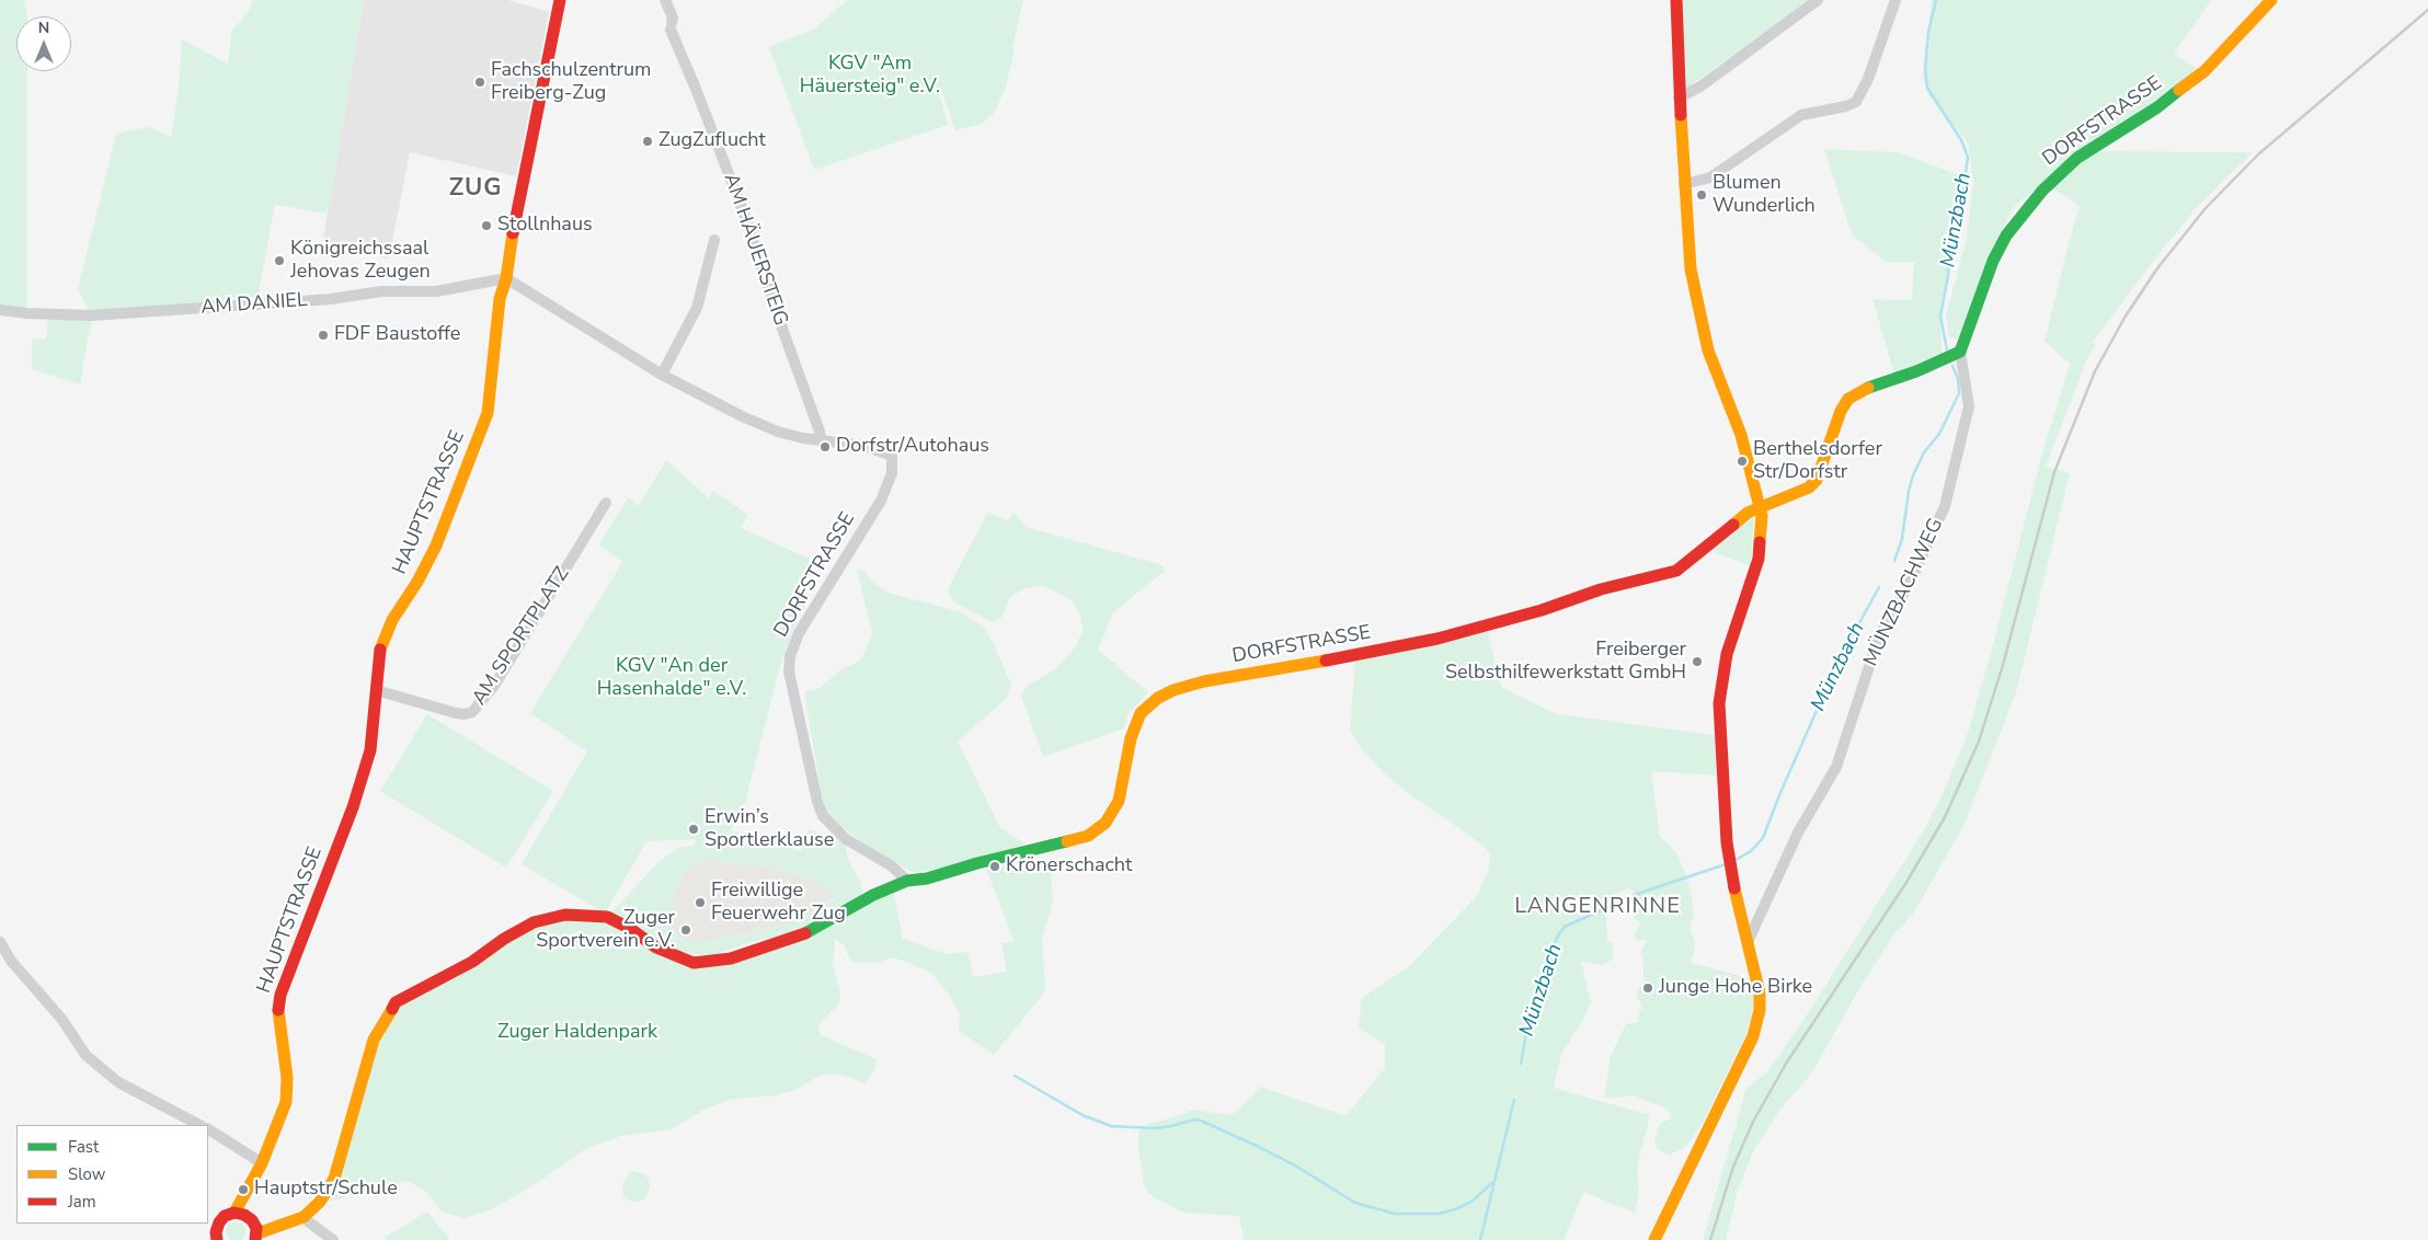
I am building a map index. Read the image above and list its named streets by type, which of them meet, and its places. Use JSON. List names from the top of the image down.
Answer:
{
  "streets": {
    "street": [
      "DORFSTRASSE",
      "AM HÄUERSTEIG",
      "AM DANIEL",
      "HAUPTSTRASSE",
      "MÜNZBACHWEG",
      "AM SPORTPLATZ"
    ]
  },
  "crossings": [
    ["DORFSTRASSE", "AM HÄUERSTEIG"],
    ["DORFSTRASSE", "AM DANIEL"],
    ["DORFSTRASSE", "HAUPTSTRASSE"],
    ["DORFSTRASSE", "MÜNZBACHWEG"],
    ["AM DANIEL", "HAUPTSTRASSE"],
    ["HAUPTSTRASSE", "AM SPORTPLATZ"]
  ],
  "districts": ["ZUG", "LANGENRINNE"],
  "water": ["Münzbach"],
  "parks": ["KGV \"Am Häuersteig\" e.V.", "KGV \"An der Hasenhalde\" e.V.", "Zuger Haldenpark"],
  "places": [
    "Fachschulzentrum Freiberg-Zug",
    "ZugZuflucht",
    "Blumen Wunderlich",
    "Stollnhaus",
    "Königreichssaal Jehovas Zeugen",
    "FDF Baustoffe",
    "Dorfstr/Autohaus",
    "Berthelsdorfer Str/Dorfstr",
    "Freiberger Selbsthilfewerkstatt GmbH",
    "Erwin’s Sportlerklause",
    "Krönerschacht",
    "Freiwillige Feuerwehr Zug",
    "Zuger Sportverein e.V.",
    "Junge Hohe Birke",
    "Hauptstr/Schule"
  ],
  "legend": ["Fast", "Slow", "Jam"],
  "north": "top"
}
